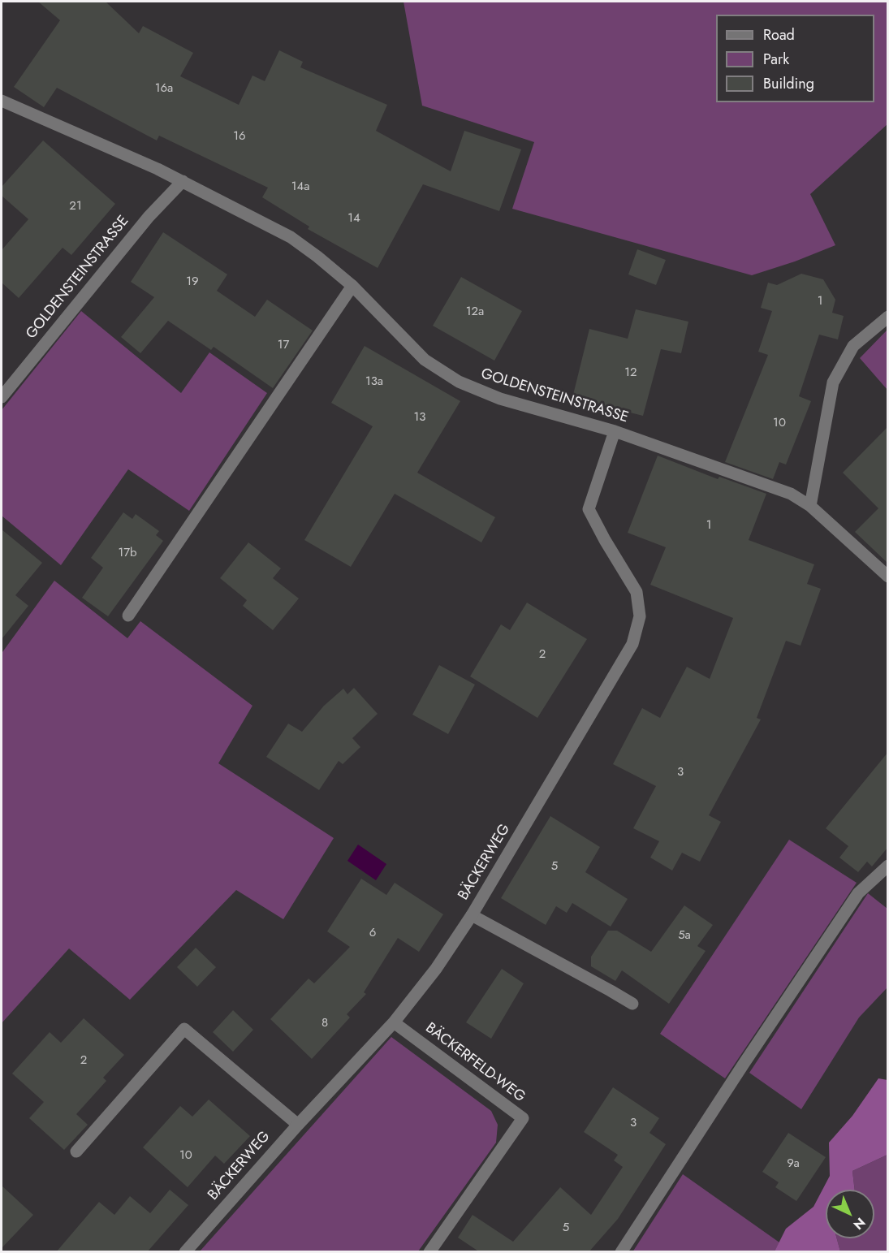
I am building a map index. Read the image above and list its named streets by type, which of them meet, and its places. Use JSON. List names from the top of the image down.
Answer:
{
  "streets": {
    "street": ["GOLDENSTEINSTRASSE", "BÄCKERWEG", "BÄCKERFELD-WEG"]
  },
  "crossings": [
    ["GOLDENSTEINSTRASSE", "BÄCKERWEG"],
    ["BÄCKERWEG", "BÄCKERFELD-WEG"]
  ],
  "house_numbers": [
    "16a",
    "16",
    "14a",
    "21",
    "14",
    "19",
    "1",
    "12a",
    "17",
    "12",
    "13a",
    "13",
    "10",
    "1",
    "17b",
    "2",
    "3",
    "5",
    "6",
    "5a",
    "8",
    "2",
    "3",
    "10",
    "9a",
    "5"
  ],
  "legend": ["Road", "Park", "Building"],
  "north": "bottom right"
}
